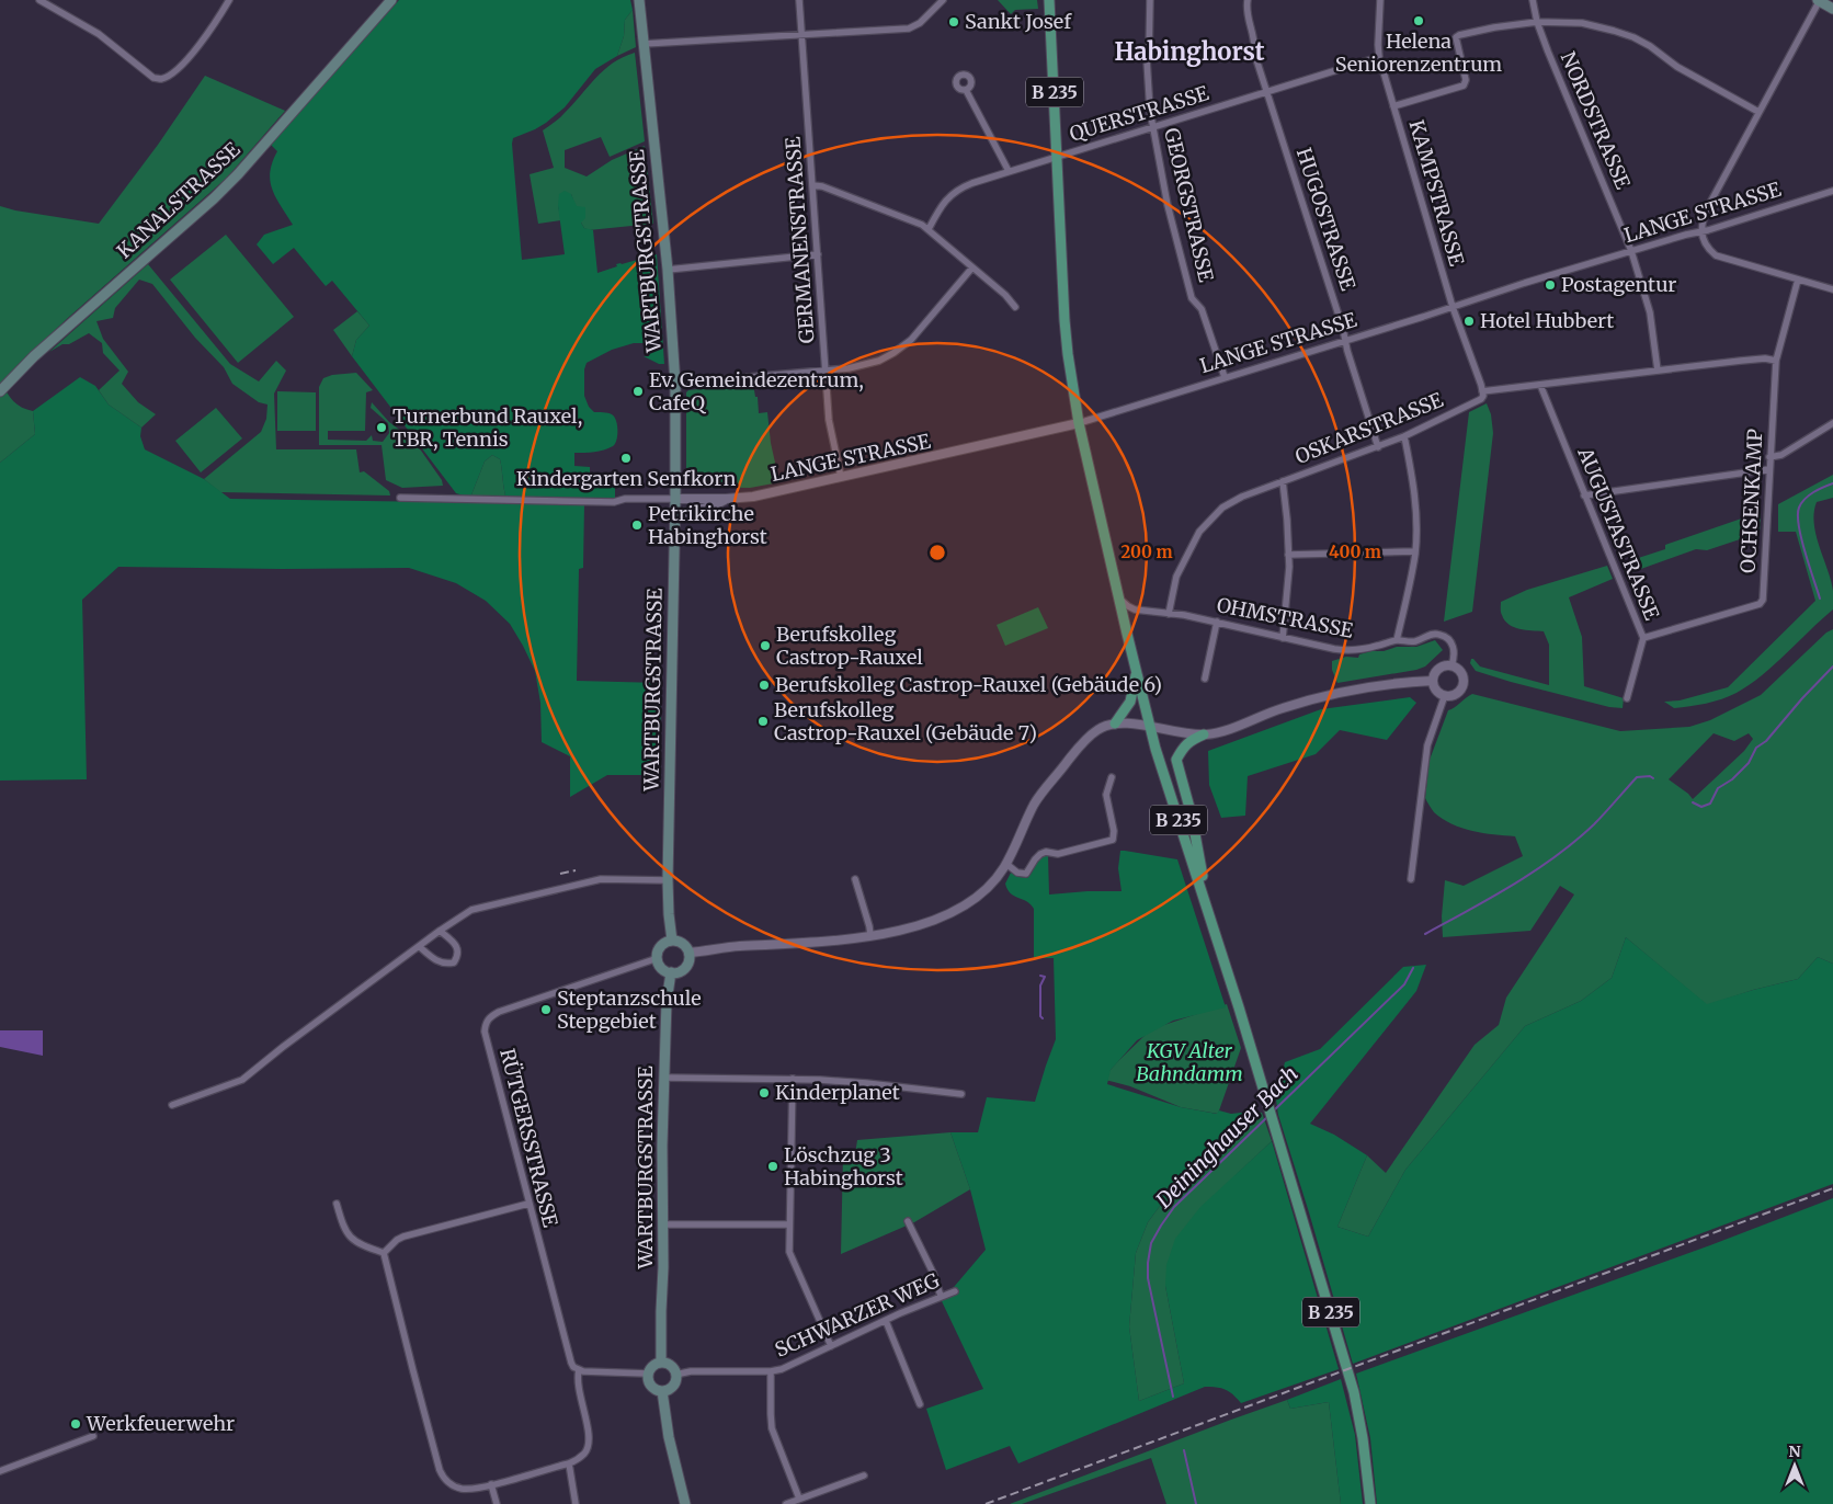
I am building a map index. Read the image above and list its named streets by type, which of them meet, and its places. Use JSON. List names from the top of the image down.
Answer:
{
  "streets": {
    "main road": ["B 235", "KANALSTRASSE", "WARTBURGSTRASSE"],
    "street": [
      "QUERSTRASSE",
      "NORDSTRASSE",
      "KAMPSTRASSE",
      "GEORGSTRASSE",
      "LANGE STRASSE",
      "HUGOSTRASSE",
      "GERMANENSTRASSE",
      "OSKARSTRASSE",
      "OCHSENKAMP",
      "AUGUSTASTRASSE",
      "OHMSTRASSE",
      "RÜTGERSSTRASSE",
      "SCHWARZER WEG"
    ]
  },
  "crossings": [
    ["B 235", "QUERSTRASSE"],
    ["B 235", "LANGE STRASSE"],
    ["B 235", "OHMSTRASSE"],
    ["QUERSTRASSE", "KAMPSTRASSE"],
    ["QUERSTRASSE", "GEORGSTRASSE"],
    ["QUERSTRASSE", "HUGOSTRASSE"],
    ["NORDSTRASSE", "LANGE STRASSE"],
    ["KAMPSTRASSE", "LANGE STRASSE"],
    ["KAMPSTRASSE", "OSKARSTRASSE"],
    ["GEORGSTRASSE", "LANGE STRASSE"],
    ["LANGE STRASSE", "HUGOSTRASSE"],
    ["LANGE STRASSE", "GERMANENSTRASSE"],
    ["LANGE STRASSE", "WARTBURGSTRASSE"],
    ["HUGOSTRASSE", "OSKARSTRASSE"],
    ["WARTBURGSTRASSE", "RÜTGERSSTRASSE"],
    ["WARTBURGSTRASSE", "SCHWARZER WEG"],
    ["OSKARSTRASSE", "OHMSTRASSE"],
    ["OCHSENKAMP", "AUGUSTASTRASSE"]
  ],
  "districts": ["Habinghorst"],
  "water": ["Deininghauser Bach"],
  "parks": ["KGV Alter Bahndamm"],
  "places": [
    "Helena Seniorenzentrum",
    "Sankt Josef",
    "Postagentur",
    "Hotel Hubbert",
    "Ev. Gemeindezentrum, CafeQ",
    "Turnerbund Rauxel, TBR, Tennis",
    "Kindergarten Senfkorn",
    "Petrikirche Habinghorst",
    "Berufskolleg Castrop-Rauxel",
    "Berufskolleg Castrop-Rauxel (Gebäude 6)",
    "Berufskolleg Castrop-Rauxel (Gebäude 7)",
    "Steptanzschule Stepgebiet",
    "Kinderplanet",
    "Löschzug 3 Habinghorst",
    "Werkfeuerwehr"
  ],
  "north": "top",
  "rings": ["200 m", "400 m"]
}
